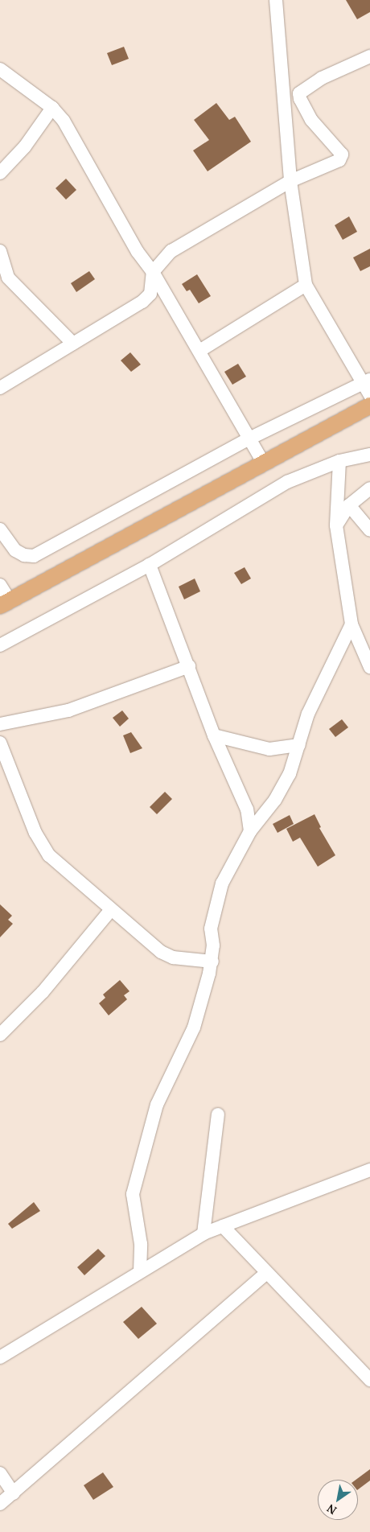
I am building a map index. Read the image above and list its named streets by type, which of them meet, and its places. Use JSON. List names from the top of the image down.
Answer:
{
  "north": "bottom left"
}
